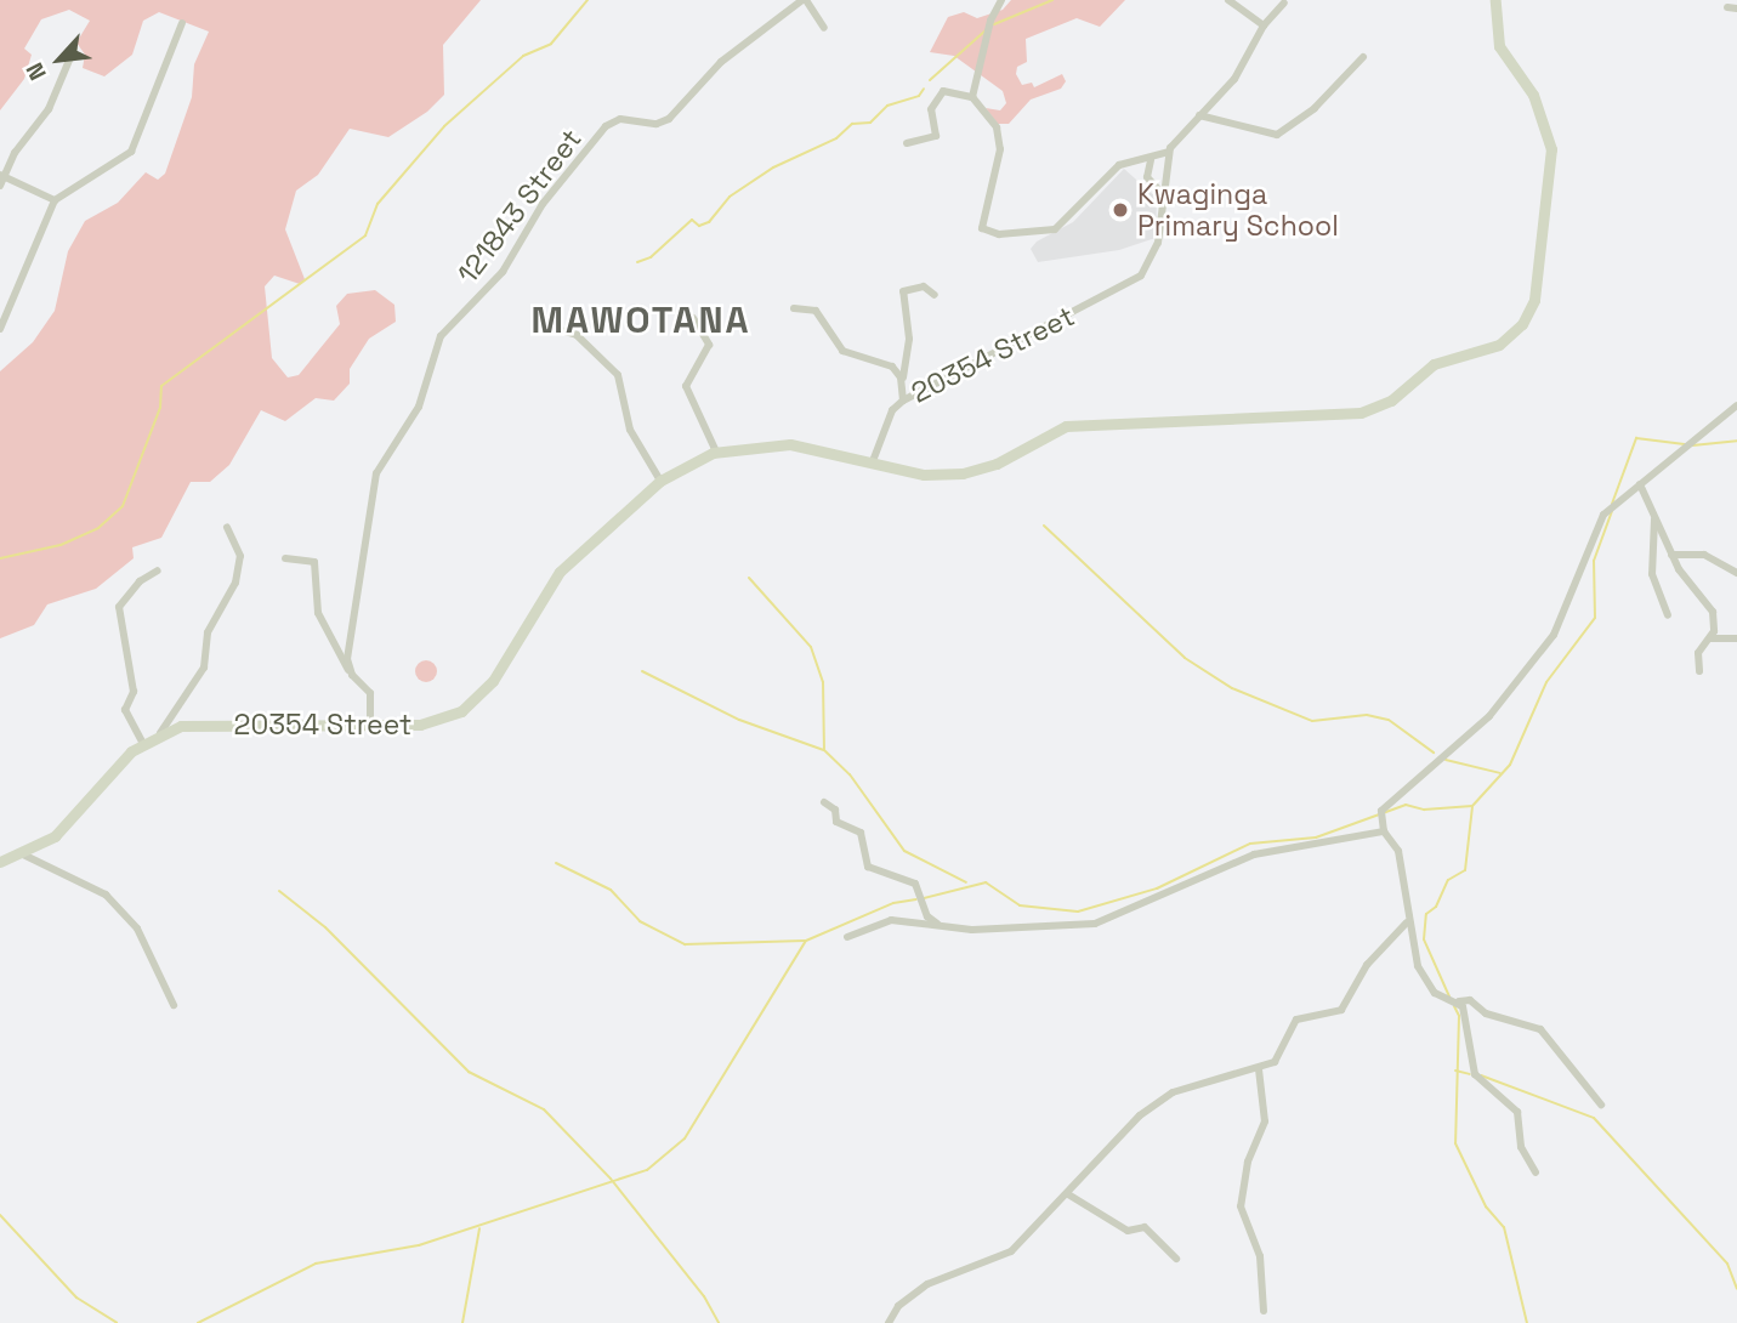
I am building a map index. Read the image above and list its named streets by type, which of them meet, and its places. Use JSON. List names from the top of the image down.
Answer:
{
  "streets": {
    "street": ["121843 Street", "20354 Street"]
  },
  "districts": ["MAWOTANA"],
  "places": ["Kwaginga Primary School"],
  "north": "bottom left"
}
